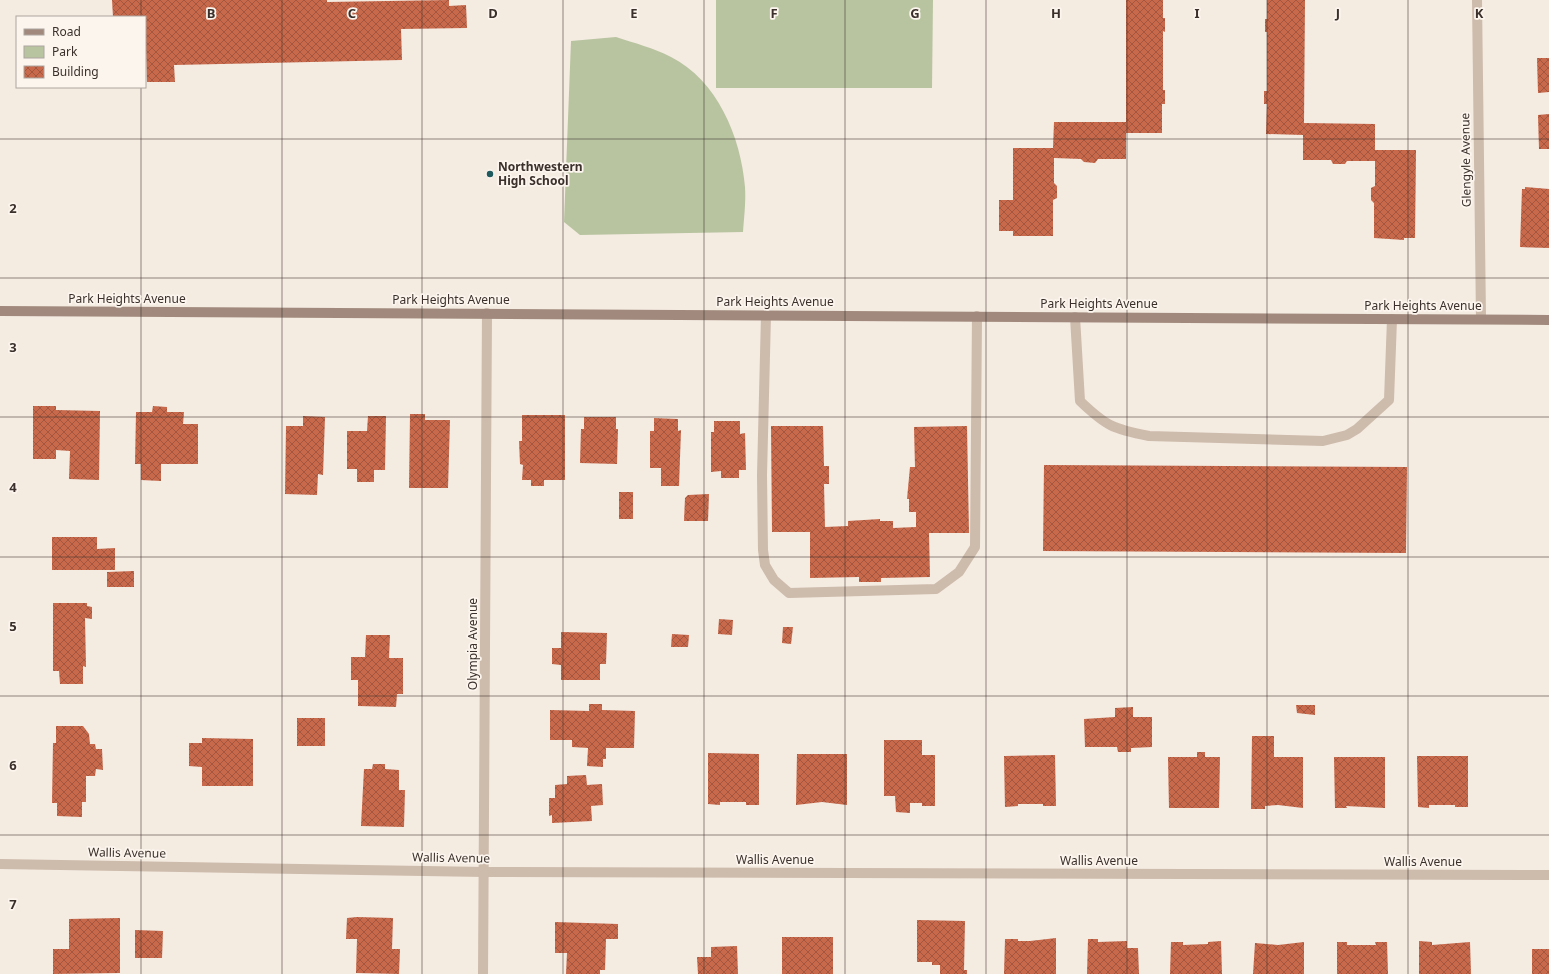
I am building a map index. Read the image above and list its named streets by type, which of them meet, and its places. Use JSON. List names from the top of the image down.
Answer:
{
  "streets": {
    "main road": ["Park Heights Avenue"],
    "street": ["Glengyle Avenue", "Olympia Avenue", "Wallis Avenue"]
  },
  "crossings": [
    ["Glengyle Avenue", "Park Heights Avenue"],
    ["Park Heights Avenue", "Olympia Avenue"],
    ["Olympia Avenue", "Wallis Avenue"]
  ],
  "places": ["Northwestern High School"],
  "legend": ["Road", "Park", "Building"],
  "grid": {
    "columns": [
      "B",
      "C",
      "D",
      "E",
      "F",
      "G",
      "H",
      "I",
      "J",
      "K"
    ],
    "rows": [
      "2",
      "3",
      "4",
      "5",
      "6",
      "7"
    ]
  }
}
